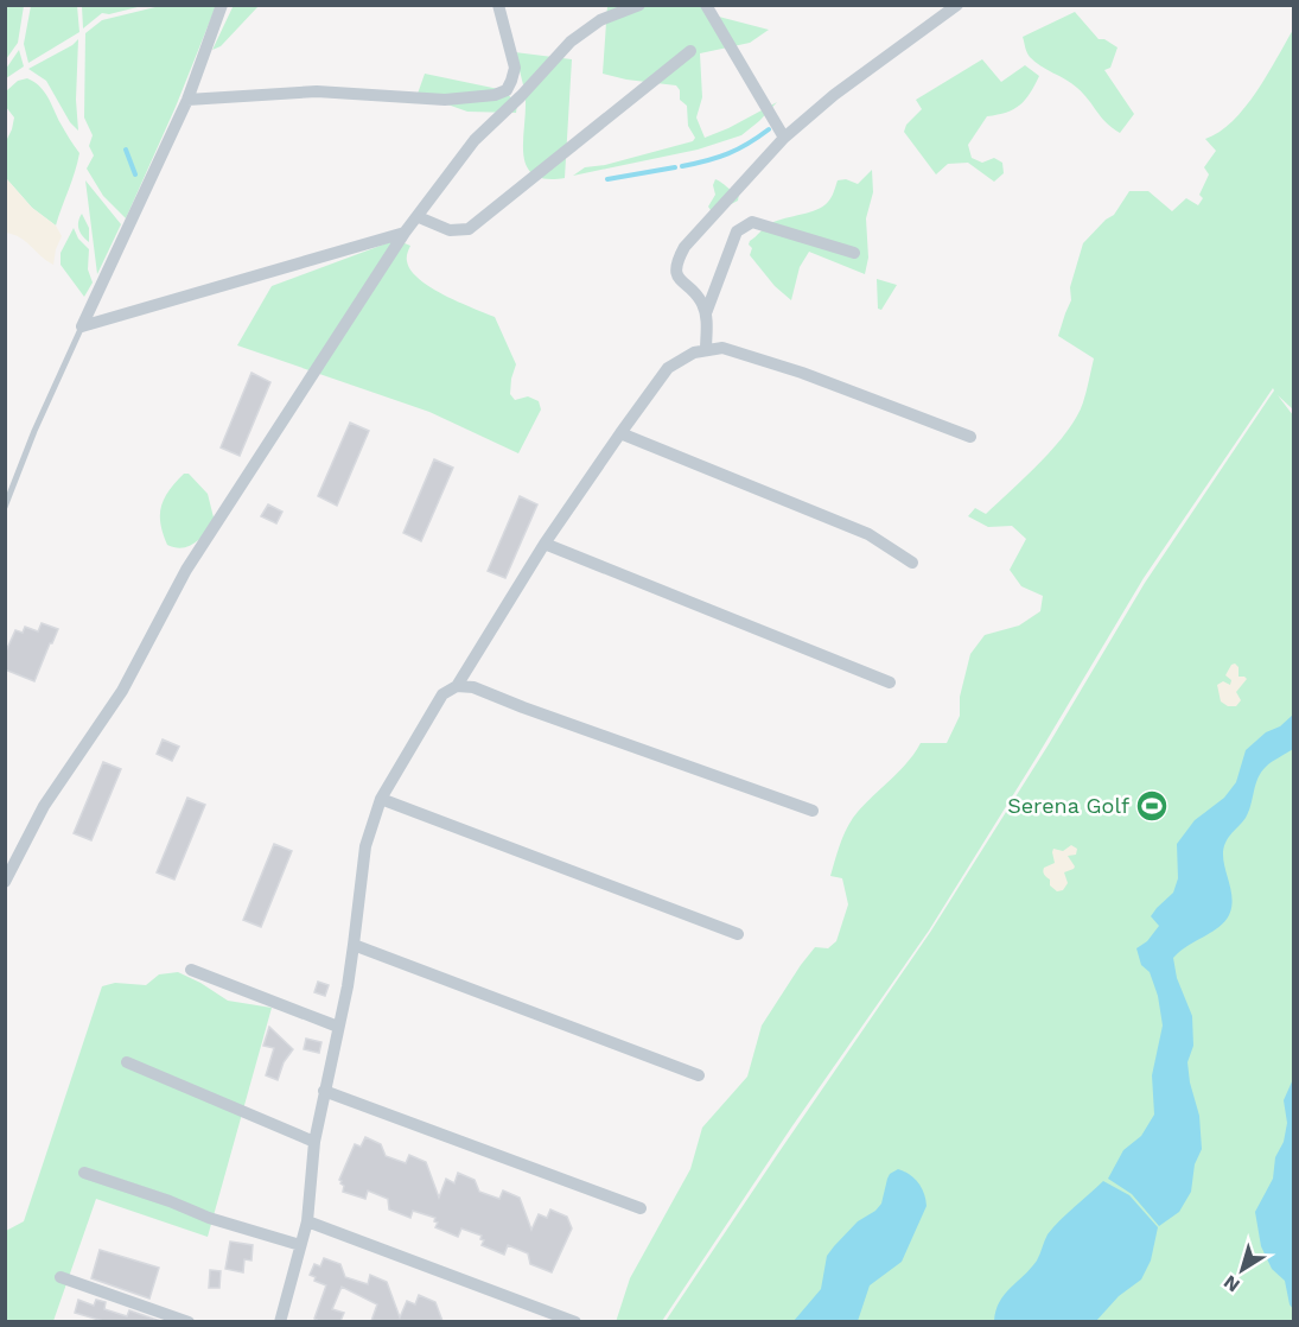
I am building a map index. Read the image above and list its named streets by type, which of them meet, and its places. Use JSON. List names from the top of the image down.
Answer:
{
  "places": {
    "sports": ["Serena Golf"]
  },
  "north": "bottom left"
}
